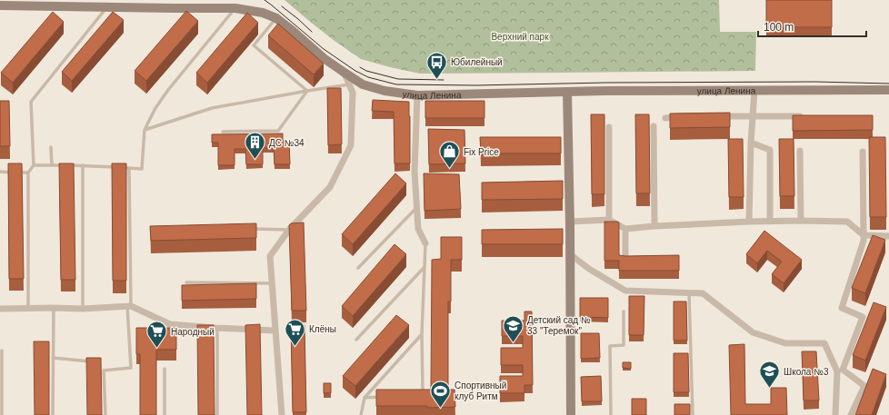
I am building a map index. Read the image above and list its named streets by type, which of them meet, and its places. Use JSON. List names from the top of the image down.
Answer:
{
  "streets": {
    "street": ["улица Ленина"]
  },
  "parks": ["Верхний парк"],
  "places": {
    "bus stop": ["Юбилейный"],
    "building": ["ДС №34"],
    "shop": ["Fix Price"],
    "school or university": ["Детский сад № 33 \"Теремок\"", "Школа №3"],
    "supermarket": ["Клёны", "Народный"],
    "sports": ["Спортивный клуб Ритм"]
  },
  "scale_bar": "100 m"
}
